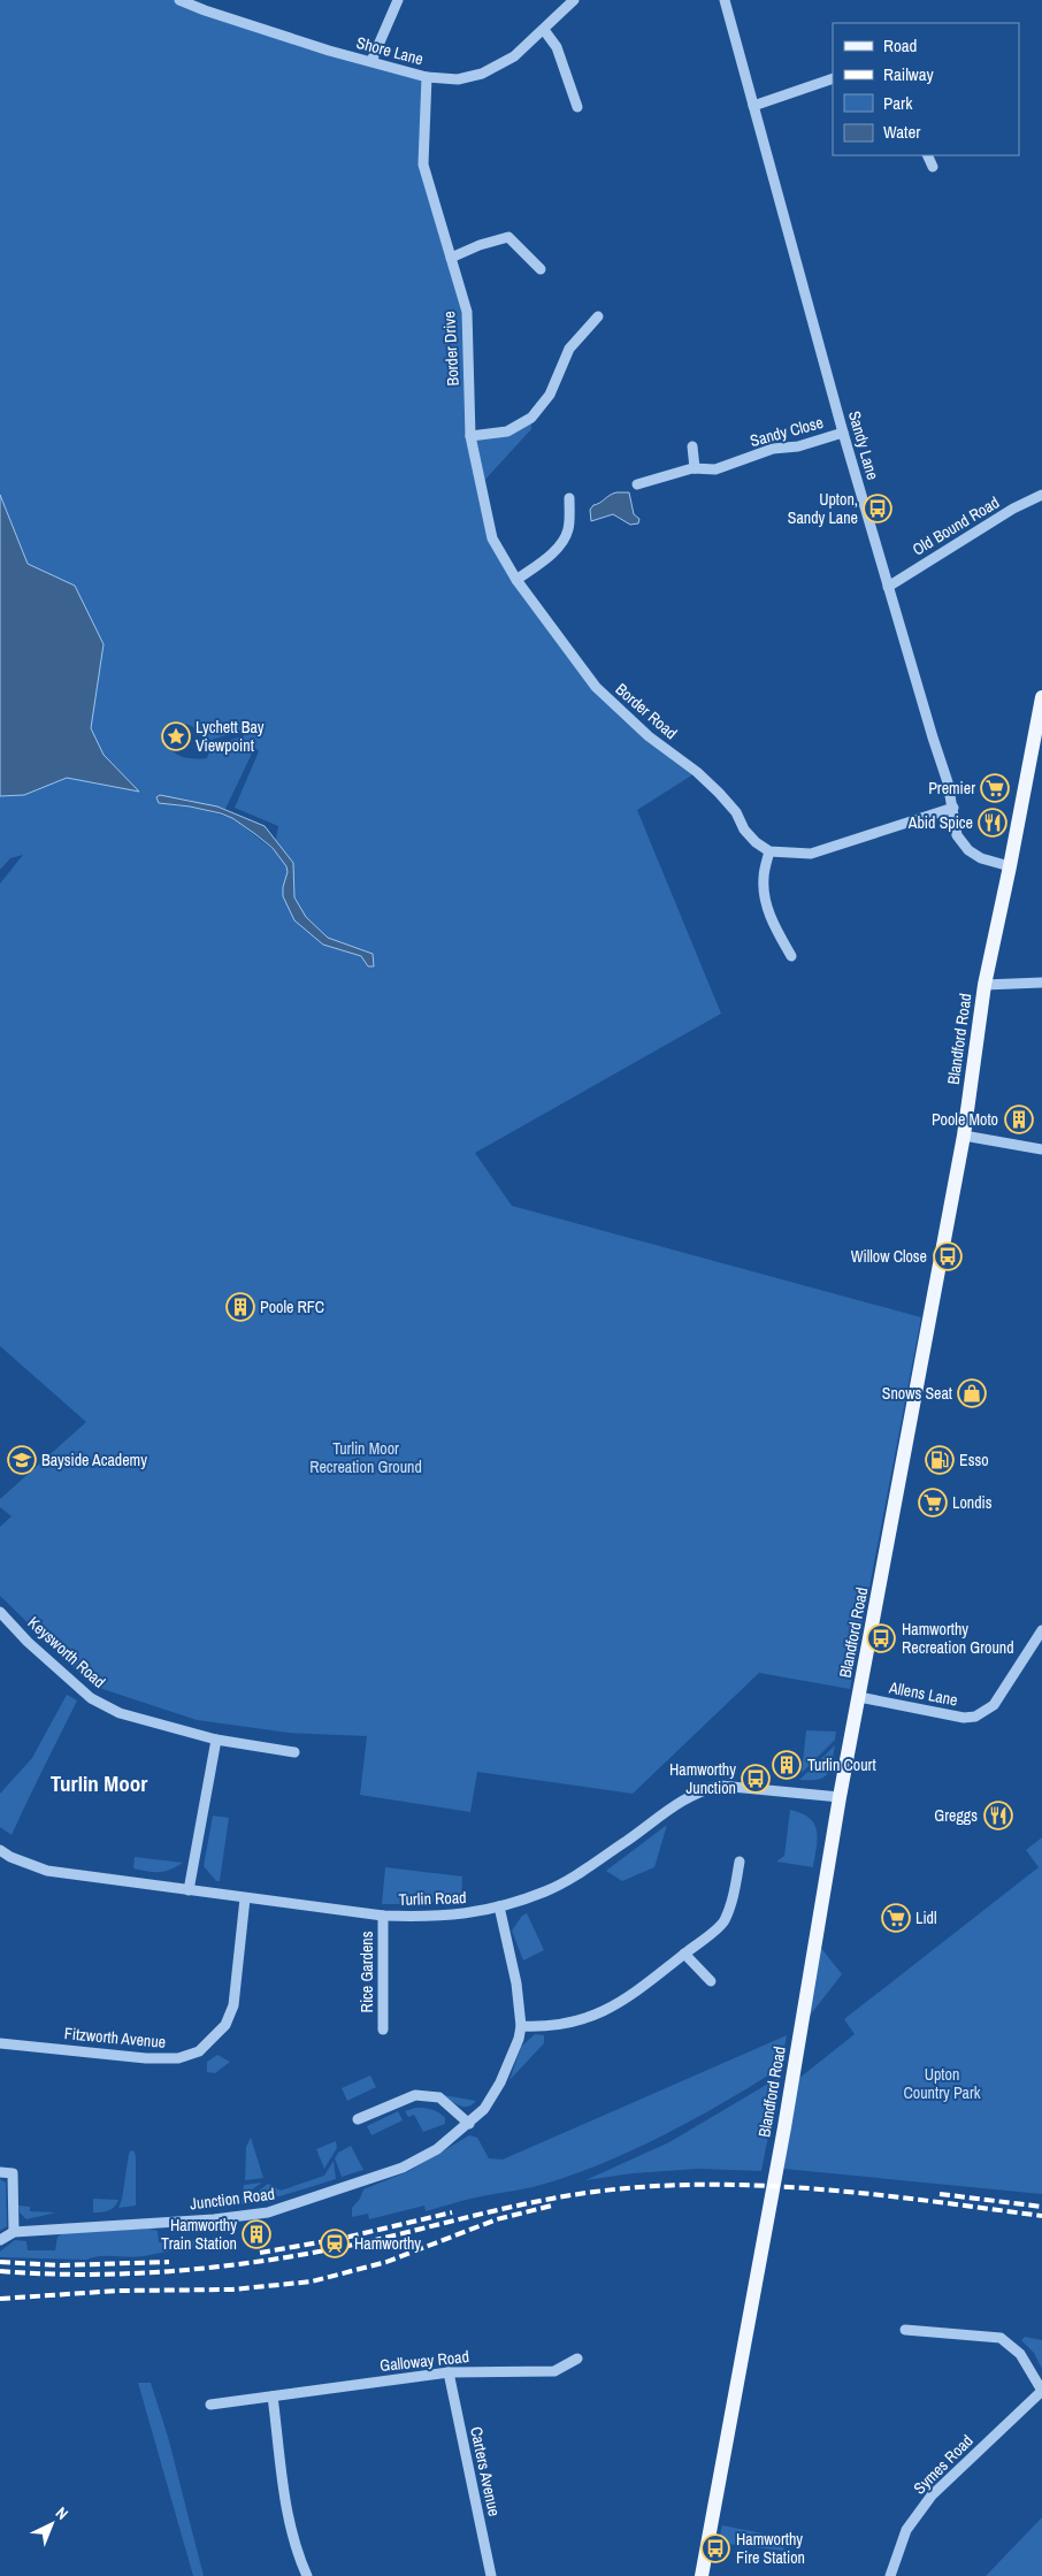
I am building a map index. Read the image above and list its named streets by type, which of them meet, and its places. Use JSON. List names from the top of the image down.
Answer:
{
  "streets": {
    "main road": ["Blandford Road"],
    "street": [
      "Shore Lane",
      "Border Drive",
      "Sandy Close",
      "Sandy Lane",
      "Old Bound Road",
      "Border Road",
      "Keysworth Road",
      "Allens Lane",
      "Turlin Road",
      "Rice Gardens",
      "Fitzworth Avenue",
      "Junction Road",
      "Galloway Road",
      "Symes Road",
      "Carters Avenue"
    ]
  },
  "crossings": [
    ["Shore Lane", "Border Drive"],
    ["Border Drive", "Border Road"],
    ["Sandy Close", "Sandy Lane"],
    ["Sandy Lane", "Old Bound Road"],
    ["Sandy Lane", "Blandford Road"],
    ["Blandford Road", "Allens Lane"],
    ["Blandford Road", "Turlin Road"],
    ["Turlin Road", "Rice Gardens"],
    ["Turlin Road", "Fitzworth Avenue"],
    ["Turlin Road", "Junction Road"],
    ["Galloway Road", "Carters Avenue"]
  ],
  "districts": ["Turlin Moor"],
  "parks": ["Turlin Moor Recreation Ground", "Upton Country Park"],
  "places": {
    "bus stop": [
      "Upton, Sandy Lane",
      "Willow Close",
      "Hamworthy Recreation Ground",
      "Hamworthy Junction",
      "Hamworthy Fire Station"
    ],
    "place": ["Lychett Bay Viewpoint"],
    "supermarket": ["Premier", "Londis", "Lidl"],
    "restaurant": ["Abid Spice", "Greggs"],
    "building": [
      "Poole Moto",
      "Poole RFC",
      "Turlin Court",
      "Hamworthy Train Station"
    ],
    "shop": ["Snows Seat"],
    "school or university": ["Bayside Academy"],
    "fuel station": ["Esso"],
    "station": ["Hamworthy"]
  },
  "legend": [
    "Road",
    "Railway",
    "Park",
    "Water"
  ],
  "north": "top right"
}
